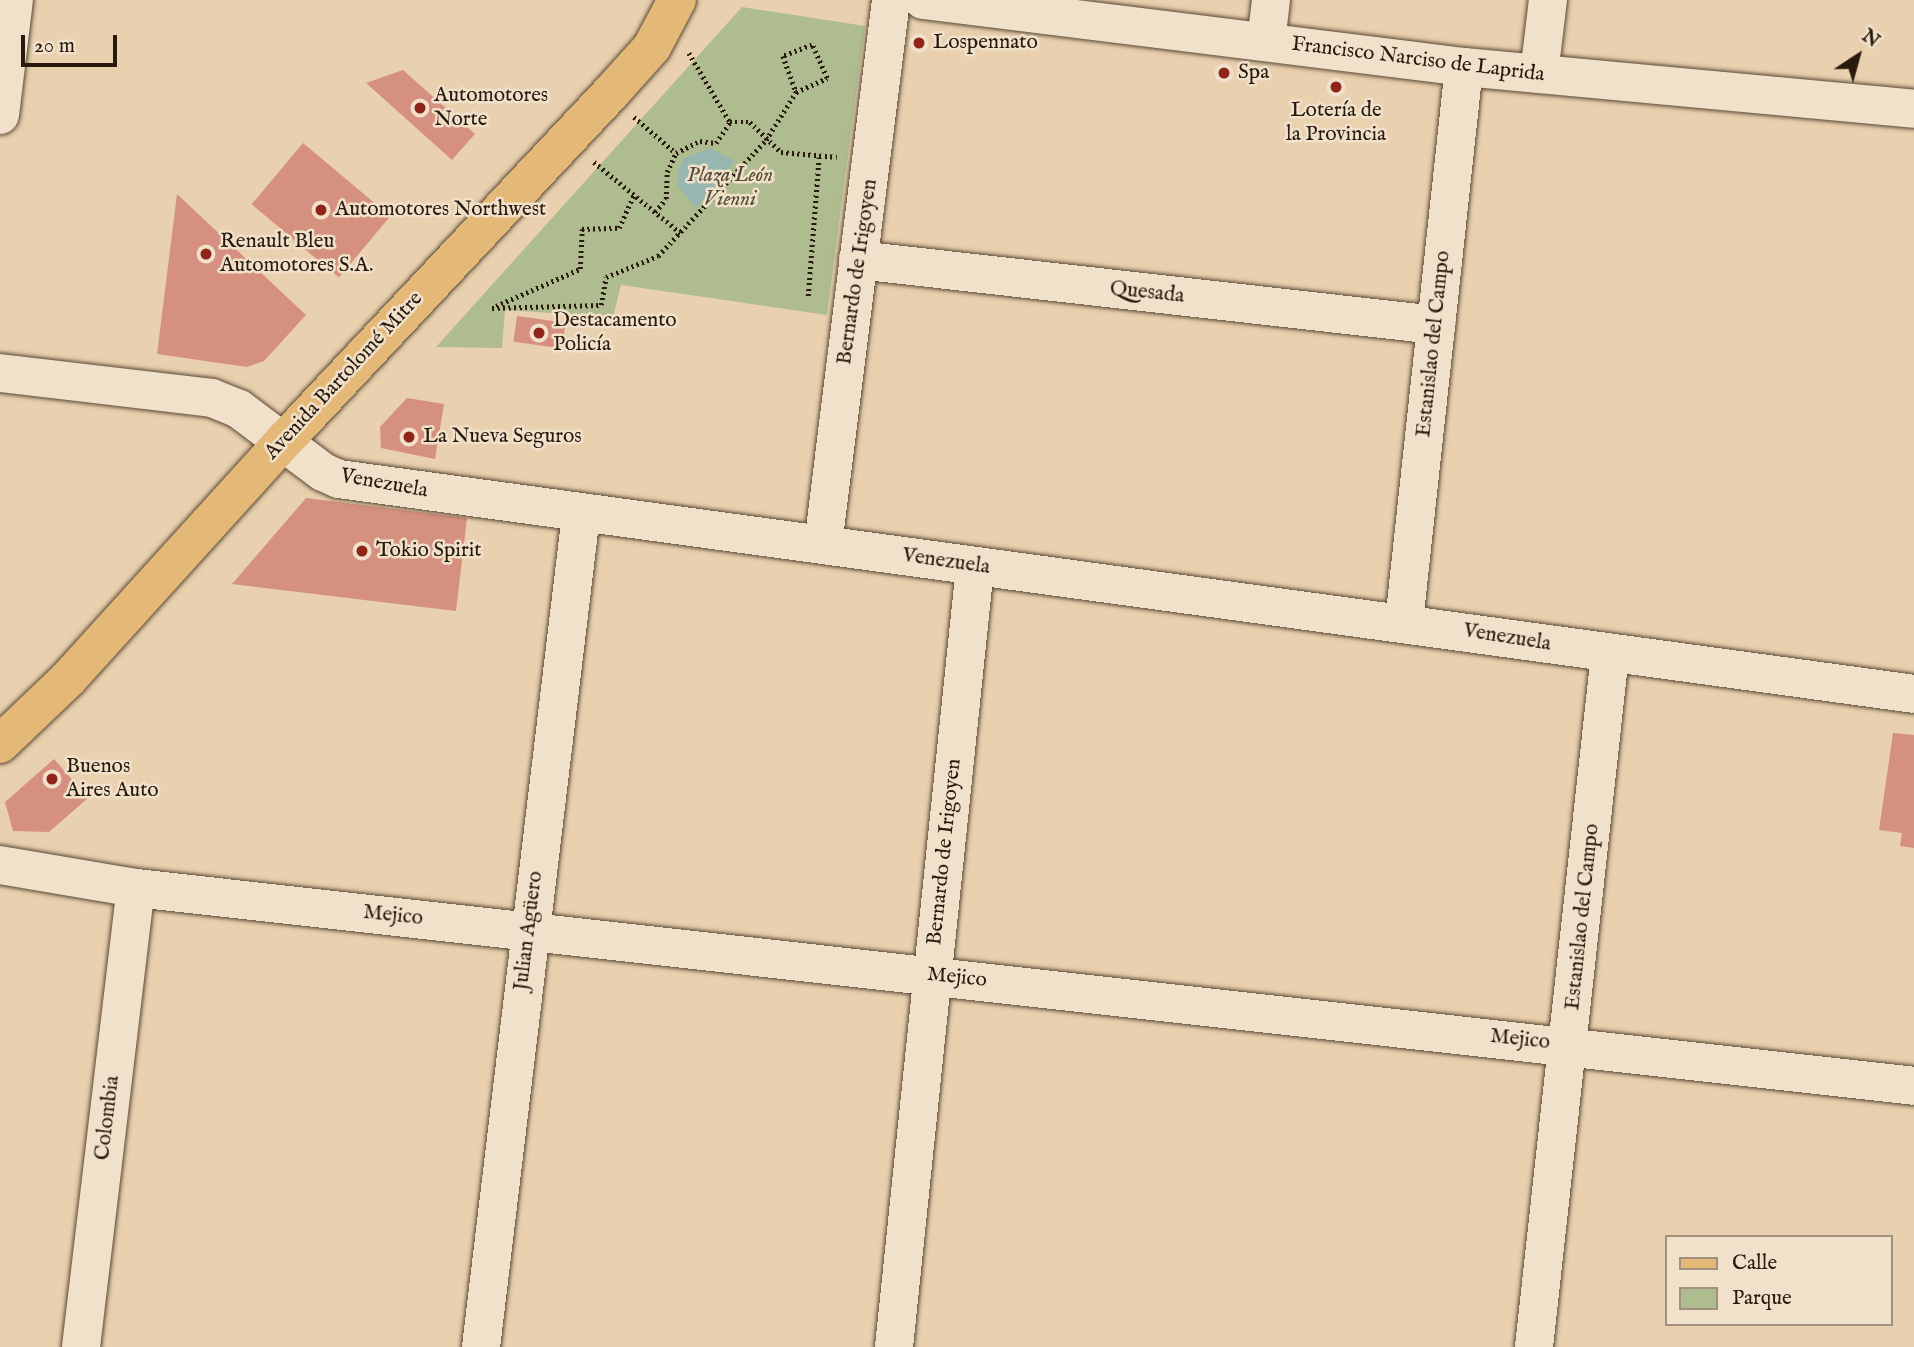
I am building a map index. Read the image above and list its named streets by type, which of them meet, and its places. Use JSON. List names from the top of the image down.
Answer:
{
  "streets": {
    "main road": ["Avenida Bartolomé Mitre"],
    "street": [
      "Francisco Narciso de Laprida",
      "Bernardo de Irigoyen",
      "Quesada",
      "Estanislao del Campo",
      "Venezuela",
      "Mejico",
      "Julian Agüero",
      "Colombia"
    ]
  },
  "crossings": [
    ["Francisco Narciso de Laprida", "Estanislao del Campo"],
    ["Bernardo de Irigoyen", "Quesada"],
    ["Bernardo de Irigoyen", "Venezuela"],
    ["Bernardo de Irigoyen", "Mejico"],
    ["Quesada", "Estanislao del Campo"],
    ["Estanislao del Campo", "Venezuela"],
    ["Estanislao del Campo", "Mejico"],
    ["Avenida Bartolomé Mitre", "Venezuela"],
    ["Venezuela", "Julian Agüero"],
    ["Mejico", "Julian Agüero"],
    ["Mejico", "Colombia"]
  ],
  "parks": ["Plaza León Vienni"],
  "places": [
    "Lospennato",
    "Spa",
    "Lotería de la Provincia",
    "Automotores Norte",
    "Automotores Northwest",
    "Renault Bleu Automotores S.A.",
    "Destacamento Policía",
    "La Nueva Seguros",
    "Tokio Spirit",
    "Buenos Aires Auto"
  ],
  "legend": ["Calle", "Parque"],
  "scale_bar": "20 m",
  "north": "top right"
}
